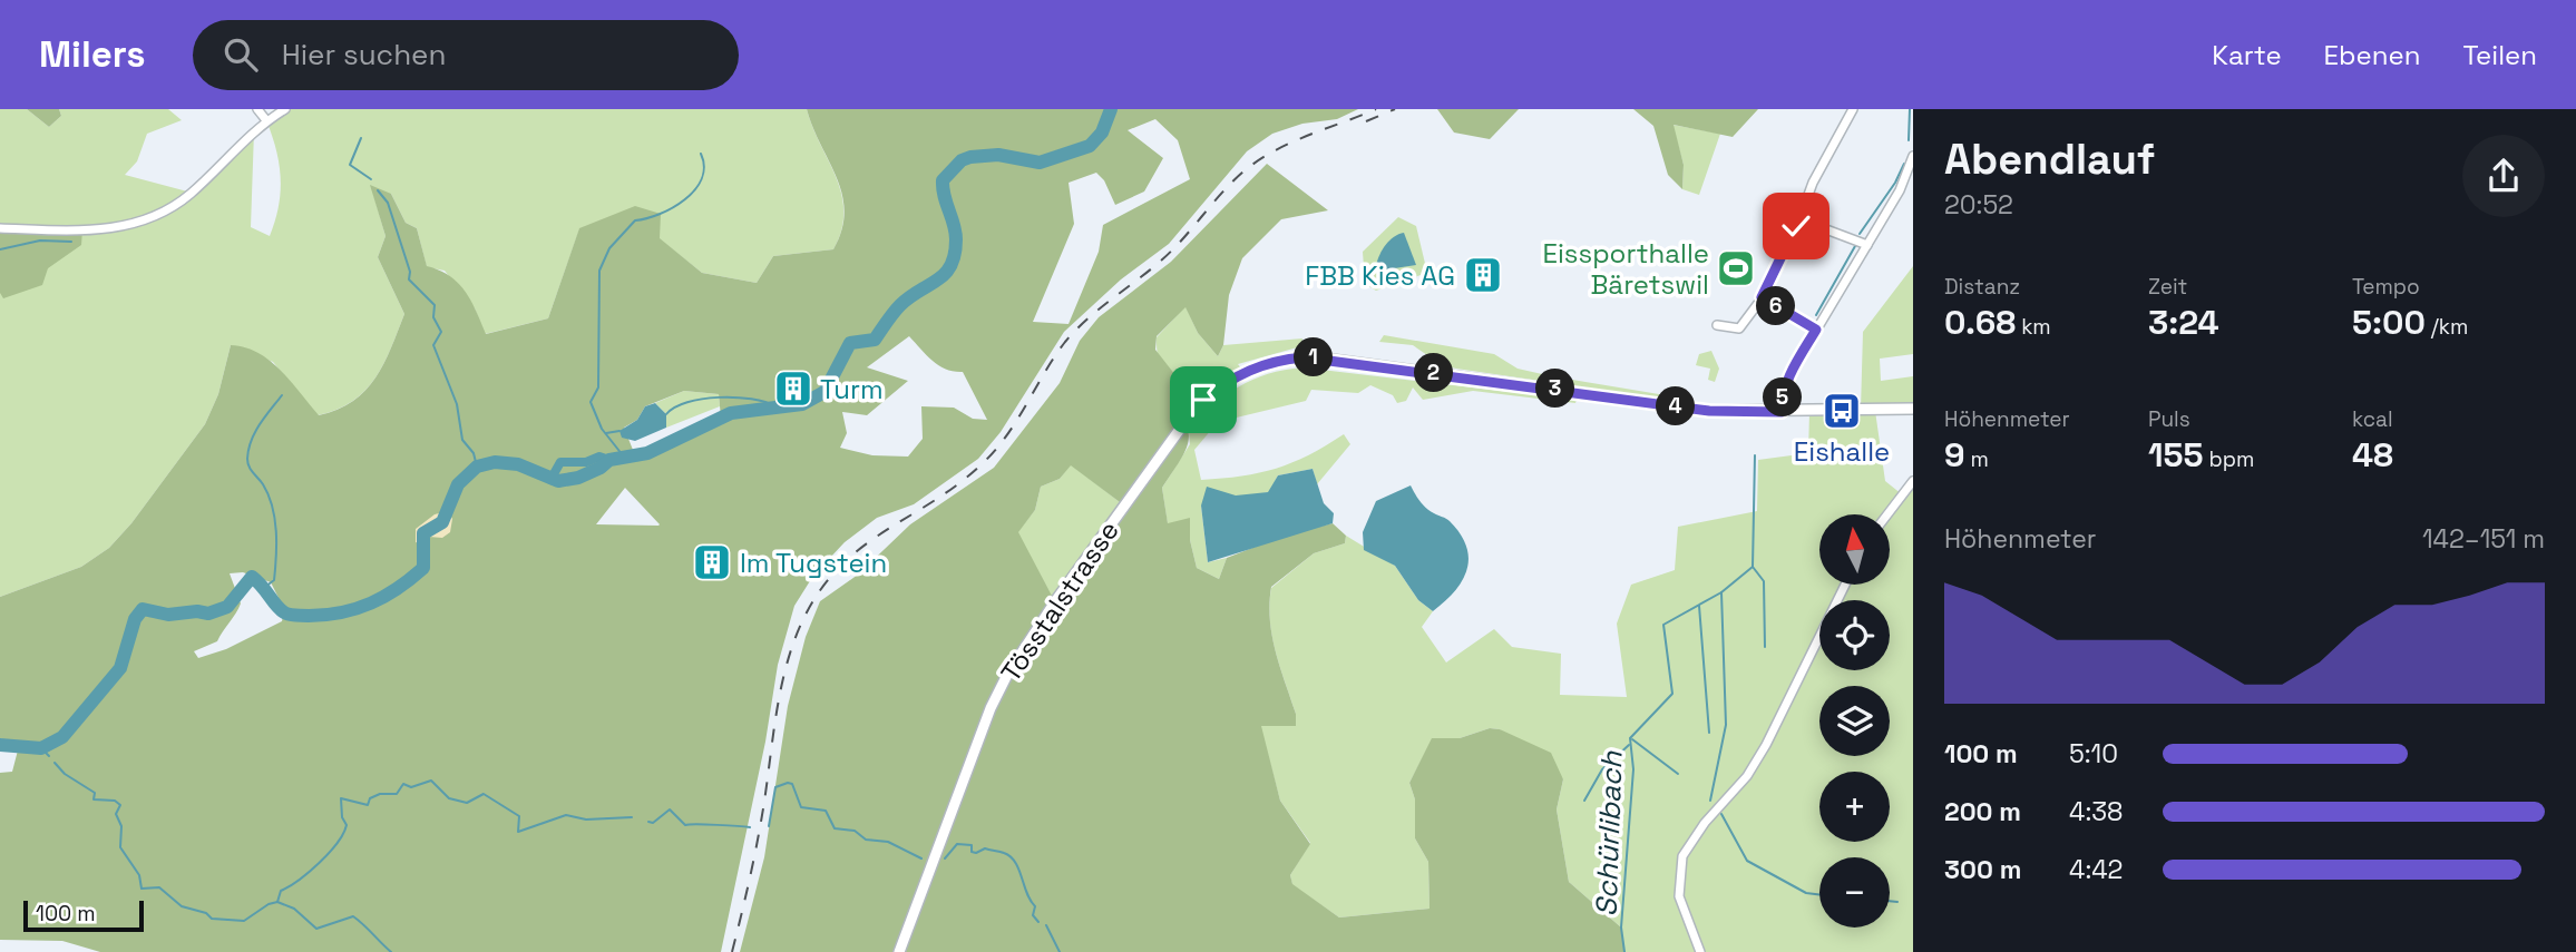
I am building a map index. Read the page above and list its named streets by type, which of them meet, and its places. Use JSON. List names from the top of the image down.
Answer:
{
  "streets": {
    "main road": ["Tösstalstrasse"]
  },
  "water": ["Schürlibach"],
  "places": {
    "sports": ["Eissporthalle Bäretswil"],
    "building": ["FBB Kies AG", "Turm", "Im Tugstein"],
    "bus stop": ["Eishalle"]
  },
  "scale_bar": "100 m",
  "north": "top",
  "page": {
    "header": "Milers",
    "search": "Hier suchen",
    "nav": ["Karte", "Ebenen", "Teilen"],
    "heading": ["Abendlauf", "20:52"],
    "stats": [
      ["Distanz", "0.68 km"],
      ["Zeit", "3:24"],
      ["Tempo", "5:00 /km"],
      ["Höhenmeter", "9 m"],
      ["Puls", "155 bpm"],
      ["kcal", "48"]
    ],
    "pins": [
      "6",
      "1",
      "2",
      "3",
      "5",
      "4"
    ],
    "chart": ["Höhenmeter", "142–151 m"],
    "map_buttons": ["+", "−"],
    "list": [
      {
        "name": "100 m",
        "note": "5:10"
      },
      {
        "name": "200 m",
        "note": "4:38"
      },
      {
        "name": "300 m",
        "note": "4:42"
      }
    ],
    "scale": "100 m"
  }
}
